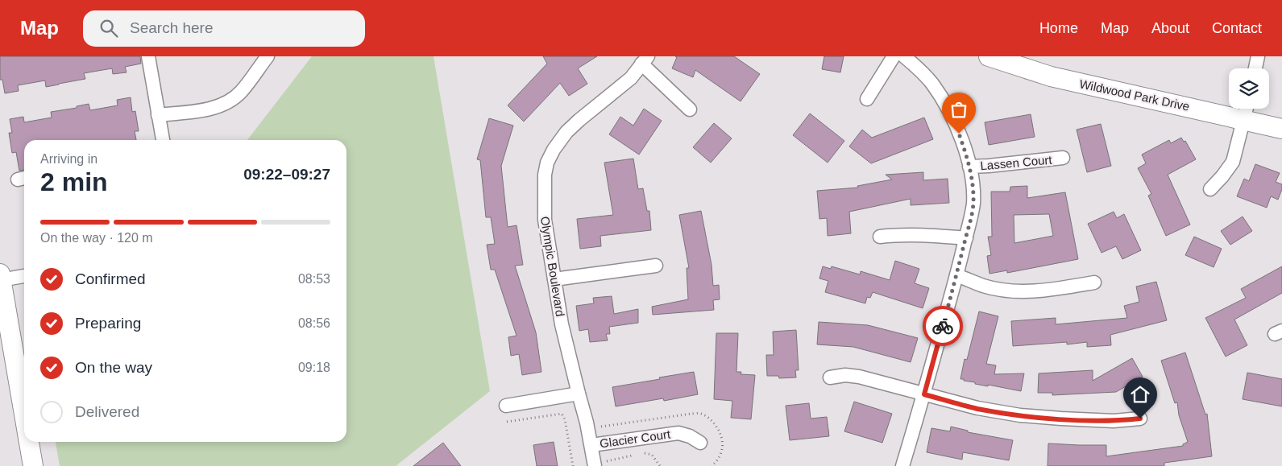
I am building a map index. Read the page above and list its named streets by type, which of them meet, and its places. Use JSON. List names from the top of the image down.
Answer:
{
  "streets": {
    "street": [
      "Wildwood Park Drive",
      "Lassen Court",
      "Olympic Boulevard",
      "Glacier Court"
    ]
  },
  "crossings": [
    ["Olympic Boulevard", "Glacier Court"]
  ],
  "page": {
    "header": "Map",
    "search": "Search here",
    "nav": [
      "Home",
      "Map",
      "About",
      "Contact"
    ],
    "heading": ["2 min", "Arriving in", "09:22–09:27"],
    "bar": "On the way · 120 m",
    "list": [
      ["Confirmed", "08:53"],
      ["Preparing", "08:56"],
      ["On the way", "09:18"],
      "Delivered"
    ]
  }
}
